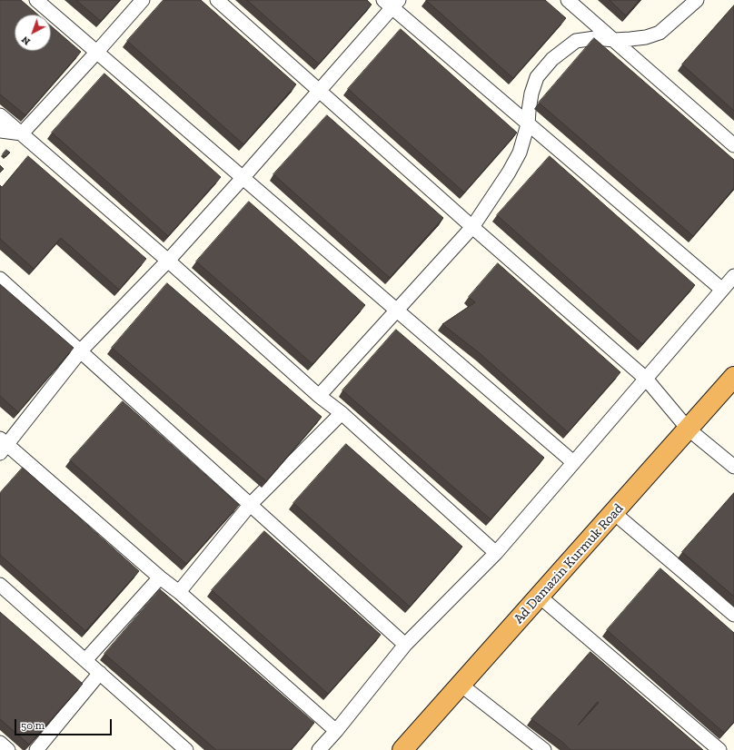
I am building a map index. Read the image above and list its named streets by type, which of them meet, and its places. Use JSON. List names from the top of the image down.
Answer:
{
  "streets": {
    "highway": ["Ad Damazin Kurmuk Road"]
  },
  "scale_bar": "50 m",
  "north": "bottom left"
}
